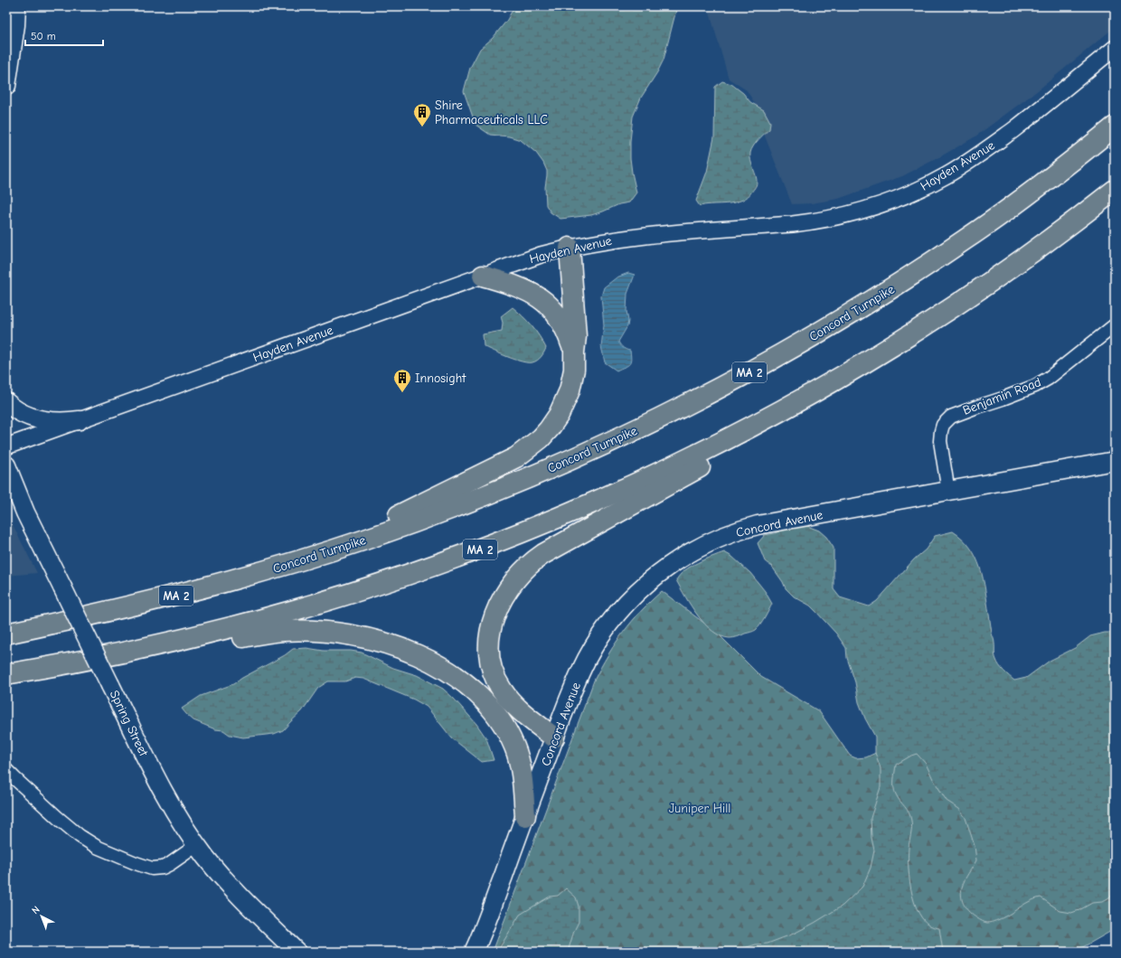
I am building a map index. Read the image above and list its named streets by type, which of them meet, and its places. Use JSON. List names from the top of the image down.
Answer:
{
  "streets": {
    "highway": ["Concord Turnpike", "MA 2"],
    "main road": ["Concord Avenue", "Spring Street"],
    "street": ["Hayden Avenue", "Benjamin Road"]
  },
  "crossings": [
    ["Benjamin Road", "Concord Avenue"]
  ],
  "parks": ["Juniper Hill"],
  "places": {
    "building": ["Shire Pharmaceuticals LLC", "Innosight"]
  },
  "scale_bar": "50 m",
  "north": "top left"
}
